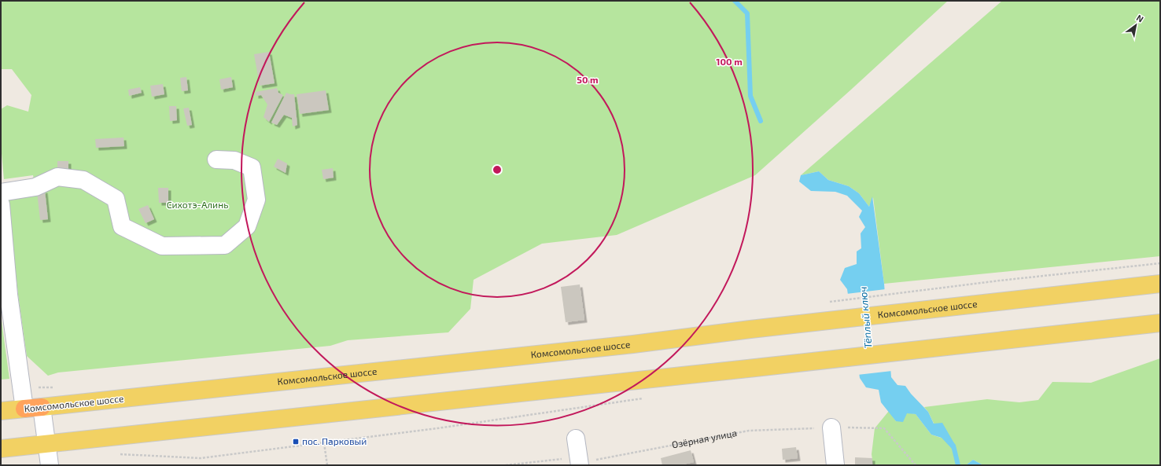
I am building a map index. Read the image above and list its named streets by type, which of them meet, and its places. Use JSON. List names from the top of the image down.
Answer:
{
  "streets": {
    "highway": ["Комсомольское шоссе"],
    "path": ["Озёрная улица"]
  },
  "water": ["Тёплый ключ"],
  "parks": ["Сихотэ-Алинь"],
  "places": {
    "transit": ["пос. Парковый"]
  },
  "north": "top right",
  "rings": ["100 m", "50 m"]
}
